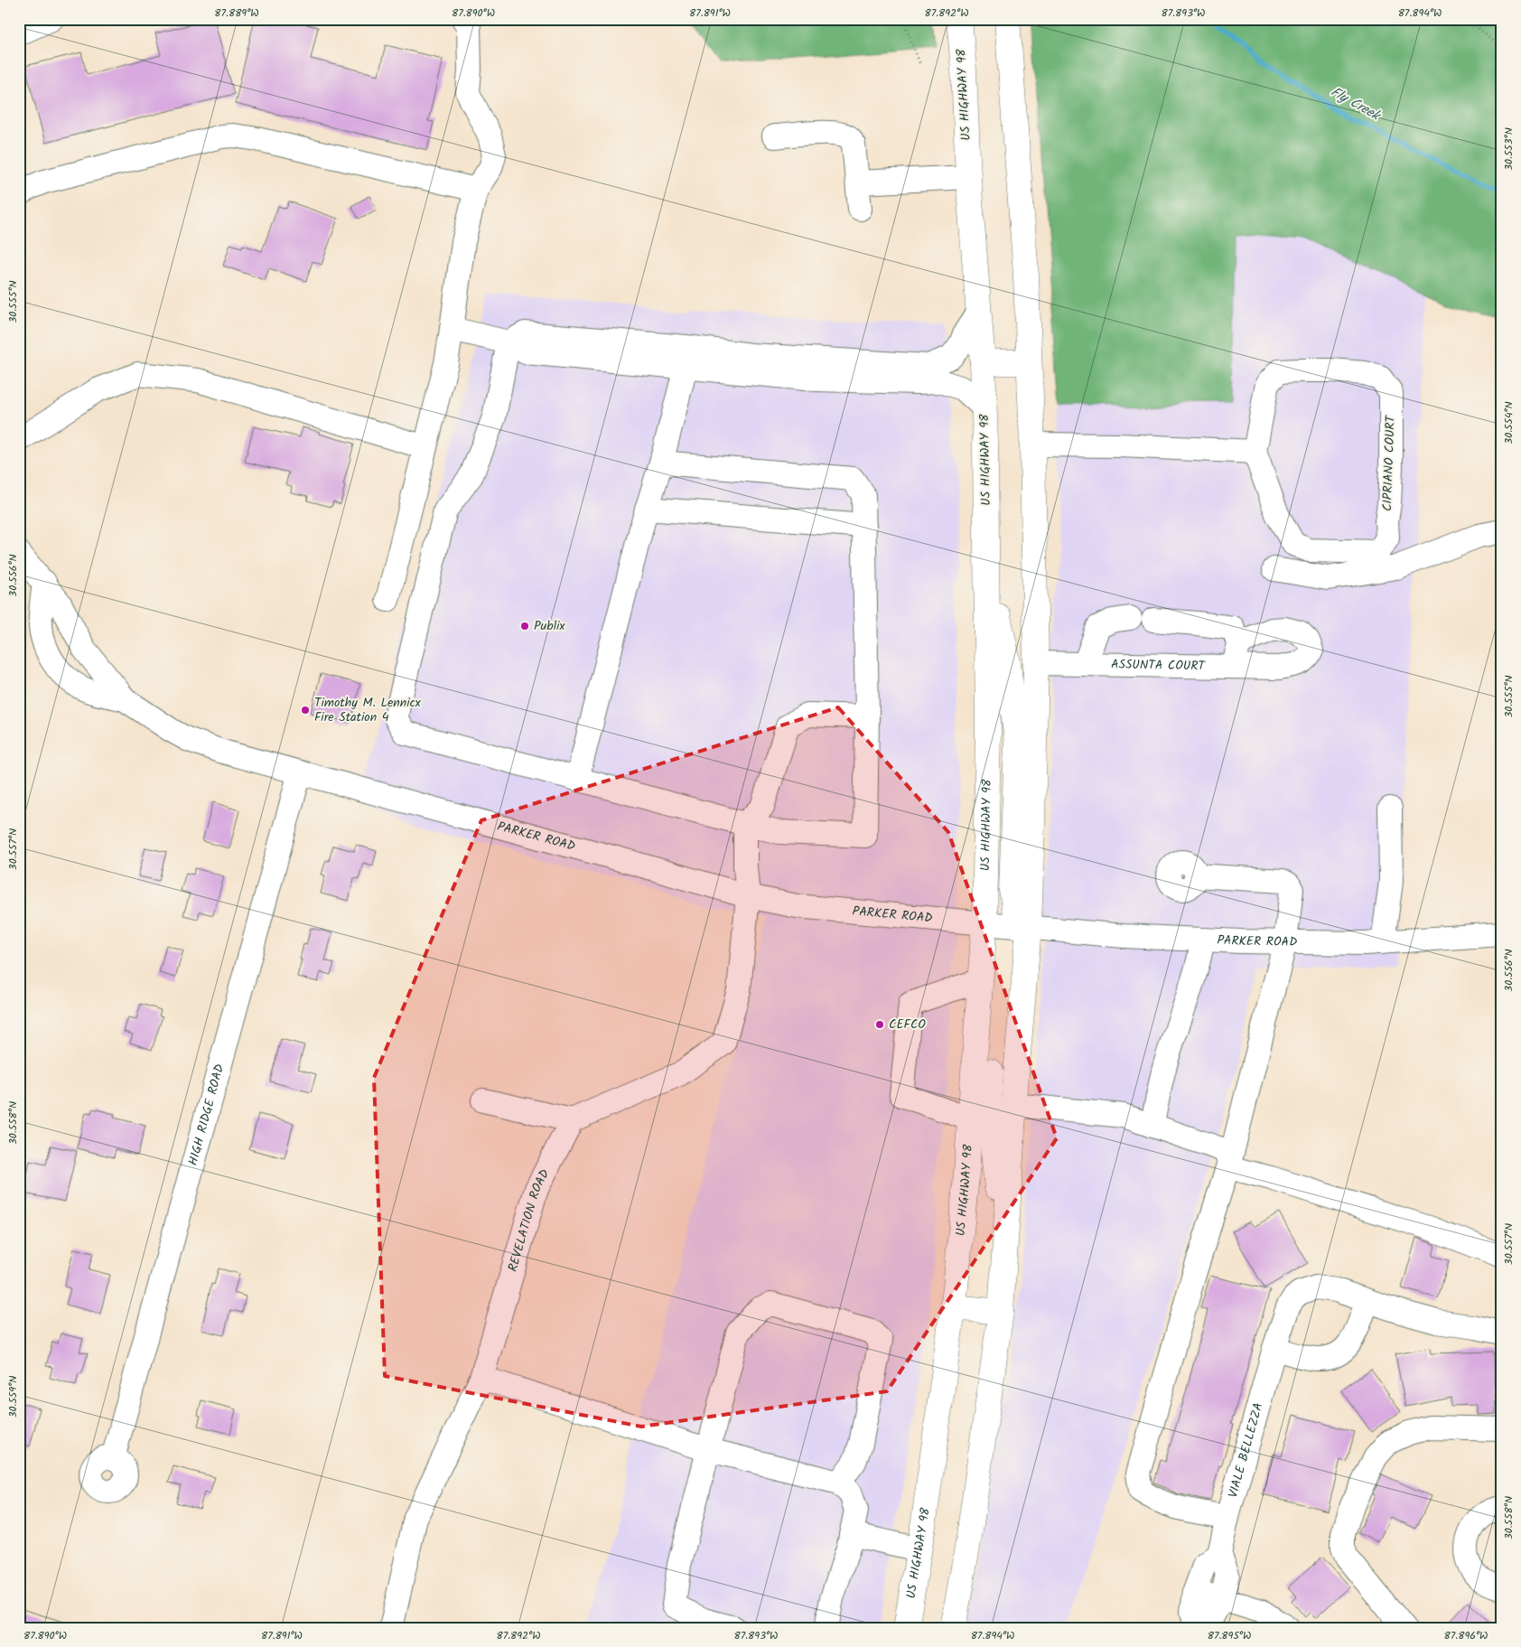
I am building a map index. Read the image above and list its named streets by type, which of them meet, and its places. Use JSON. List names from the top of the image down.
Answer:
{
  "streets": {
    "main road": ["US HIGHWAY 98"],
    "street": [
      "CIPRIANO COURT",
      "ASSUNTA COURT",
      "PARKER ROAD",
      "HIGH RIDGE ROAD",
      "REVELATION ROAD",
      "VIALE BELLEZZA"
    ]
  },
  "crossings": [
    ["US HIGHWAY 98", "PARKER ROAD"],
    ["PARKER ROAD", "HIGH RIDGE ROAD"]
  ],
  "water": ["Fly Creek"],
  "places": ["Publix", "Timothy M. Lennicx Fire Station 4", "CEFCO"],
  "coordinates": [
    "87.889°W",
    "87.890°W",
    "87.891°W",
    "87.892°W",
    "87.893°W",
    "87.894°W",
    "30.553°N",
    "30.555°N",
    "30.554°N",
    "30.556°N",
    "30.557°N",
    "30.558°N",
    "30.559°N",
    "87.895°W",
    "87.896°W"
  ]
}
